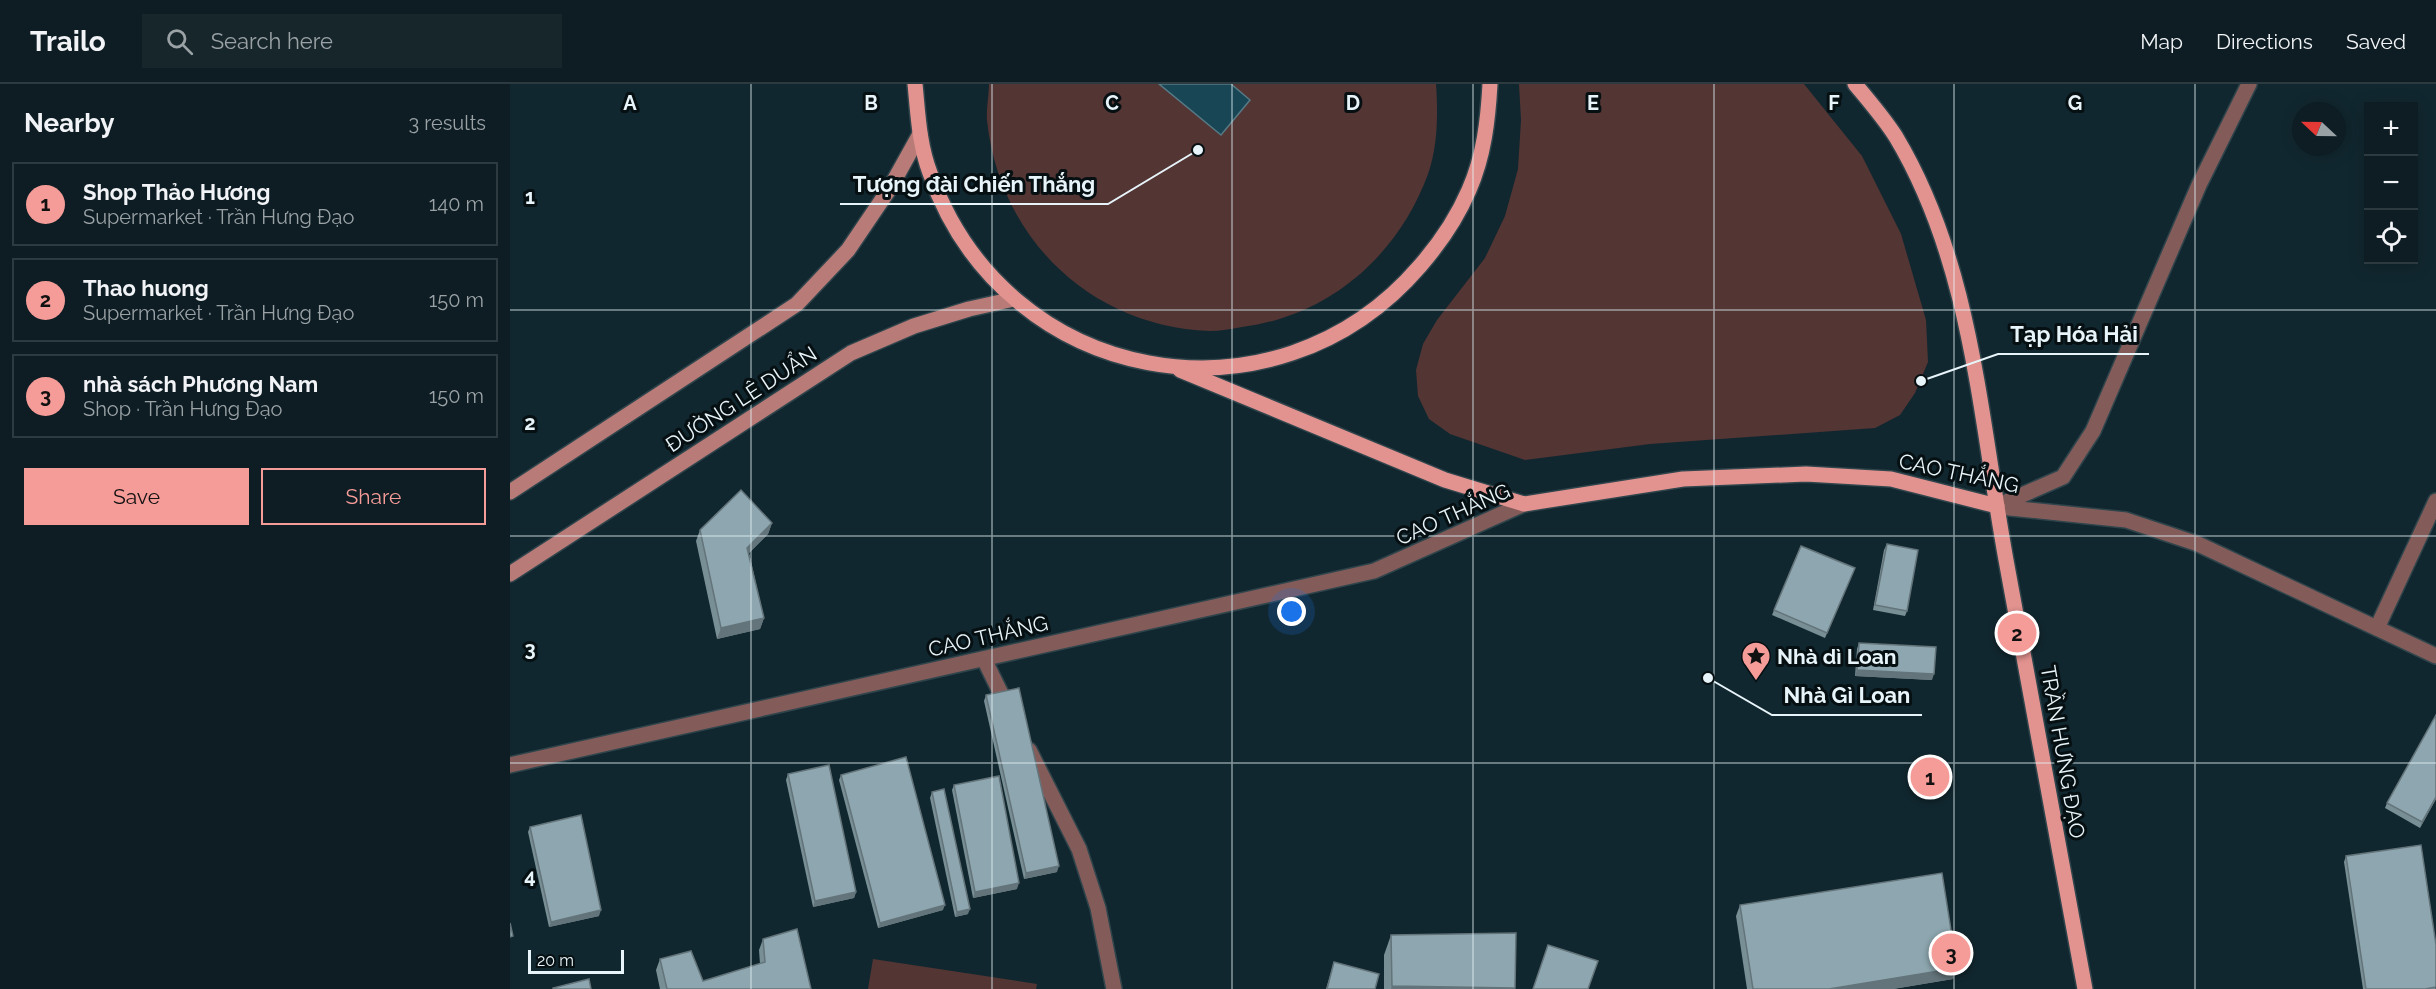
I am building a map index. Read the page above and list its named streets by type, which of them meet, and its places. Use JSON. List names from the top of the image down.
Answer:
{
  "streets": {
    "main road": ["ĐƯỜNG LÊ DUẨN", "CAO THẮNG", "TRẦN HƯNG ĐẠO"]
  },
  "crossings": [
    ["CAO THẮNG", "TRẦN HƯNG ĐẠO"]
  ],
  "places": {
    "other": ["Tượng đài Chiến Thắng", "Tạp Hóa Hải", "Nhà Gì Loan"],
    "place": ["Nhà dì Loan"]
  },
  "scale_bar": "20 m",
  "north": "left",
  "page": {
    "header": "Trailo",
    "search": "Search here",
    "nav": ["Map", "Directions", "Saved"],
    "heading": ["Nearby", "3 results"],
    "map_buttons": ["+", "−"],
    "list": [
      {
        "mark": "1",
        "name": "Shop Thảo Hương",
        "note": "Supermarket · Trần Hưng Đạo",
        "value": "140 m"
      },
      {
        "mark": "2",
        "name": "Thao huong",
        "note": "Supermarket · Trần Hưng Đạo",
        "value": "150 m"
      },
      {
        "mark": "3",
        "name": "nhà sách Phương Nam",
        "note": "Shop · Trần Hưng Đạo",
        "value": "150 m"
      }
    ],
    "buttons": ["Save", "Share"],
    "pins": ["2", "1", "3"],
    "scale": "20 m"
  },
  "grid": {
    "columns": [
      "A",
      "B",
      "C",
      "D",
      "E",
      "F",
      "G"
    ],
    "rows": [
      "1",
      "2",
      "3",
      "4"
    ]
  }
}
